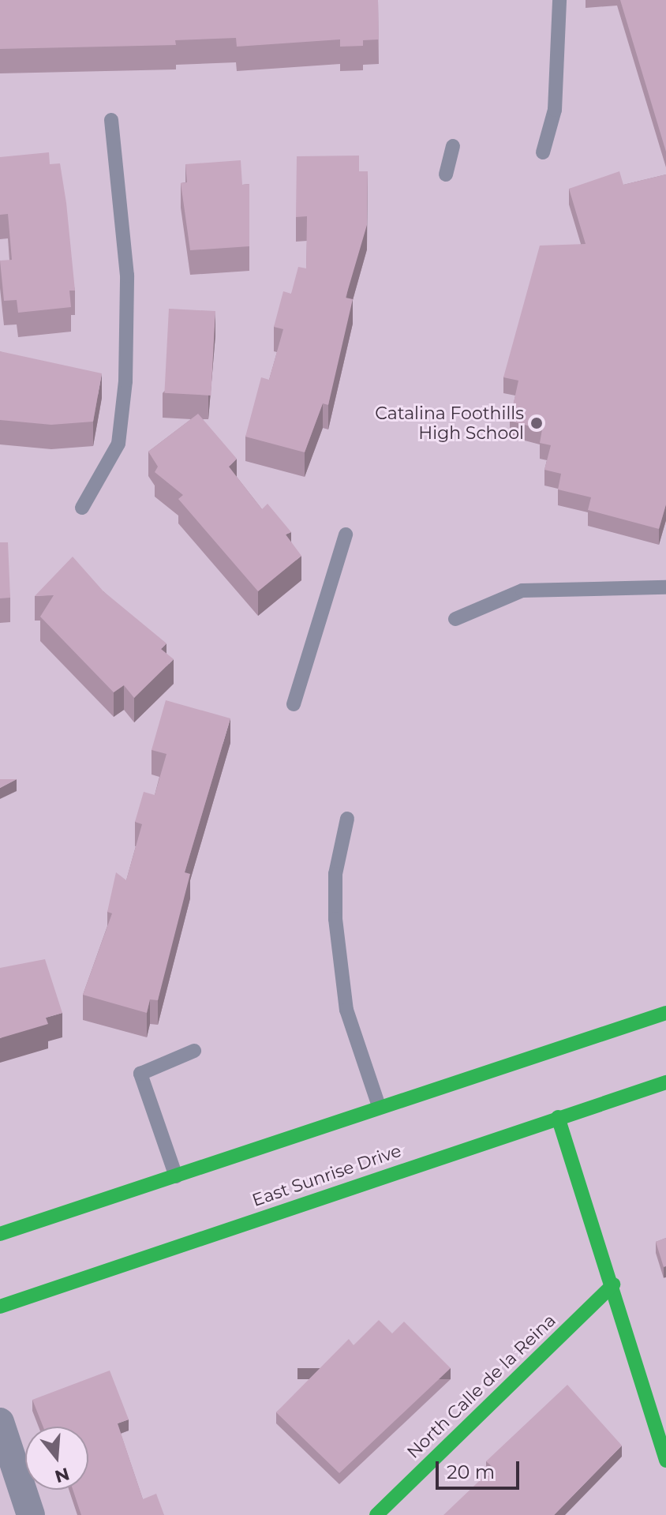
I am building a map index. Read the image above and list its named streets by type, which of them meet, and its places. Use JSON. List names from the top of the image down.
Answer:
{
  "streets": {
    "main road": ["East Sunrise Drive", "North Calle de la Reina"]
  },
  "places": ["Catalina Foothills High School"],
  "scale_bar": "20 m",
  "north": "bottom"
}
